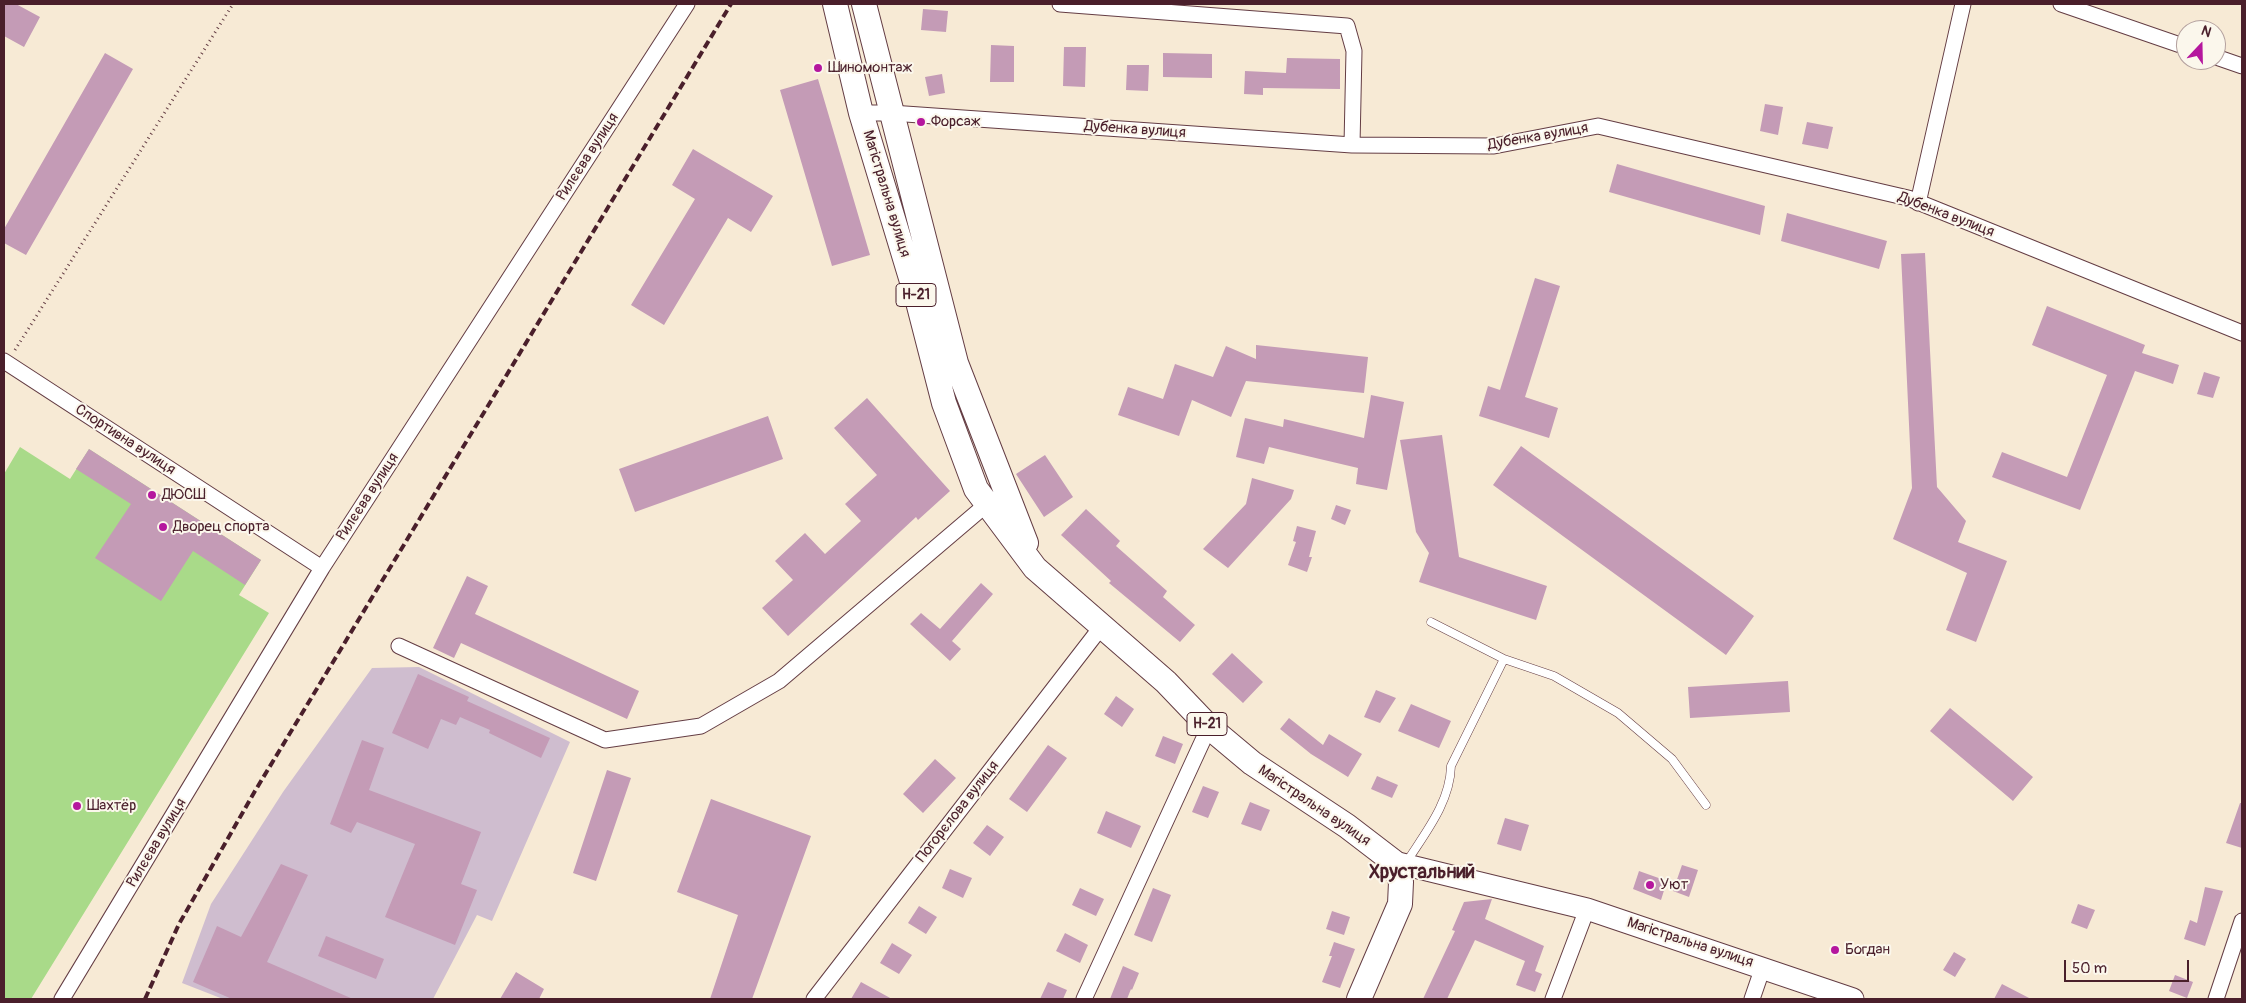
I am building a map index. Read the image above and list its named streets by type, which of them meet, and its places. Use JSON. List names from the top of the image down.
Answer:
{
  "streets": {
    "main road": ["Магістральна вулиця", "Н-21"],
    "street": [
      "Дубенка вулиця",
      "Рилєєва вулиця",
      "Спортивна вулиця",
      "Погорєлова вулиця"
    ]
  },
  "crossings": [
    ["Дубенка вулиця", "Магістральна вулиця"],
    ["Рилєєва вулиця", "Спортивна вулиця"],
    ["Магістральна вулиця", "Погорєлова вулиця"]
  ],
  "districts": ["Хрустальний"],
  "places": [
    "Шиномонтаж",
    "Форсаж",
    "ДЮСШ",
    "Дворец спорта",
    "Шахтёр",
    "Уют",
    "Богдан"
  ],
  "scale_bar": "50 m",
  "north": "top"
}
